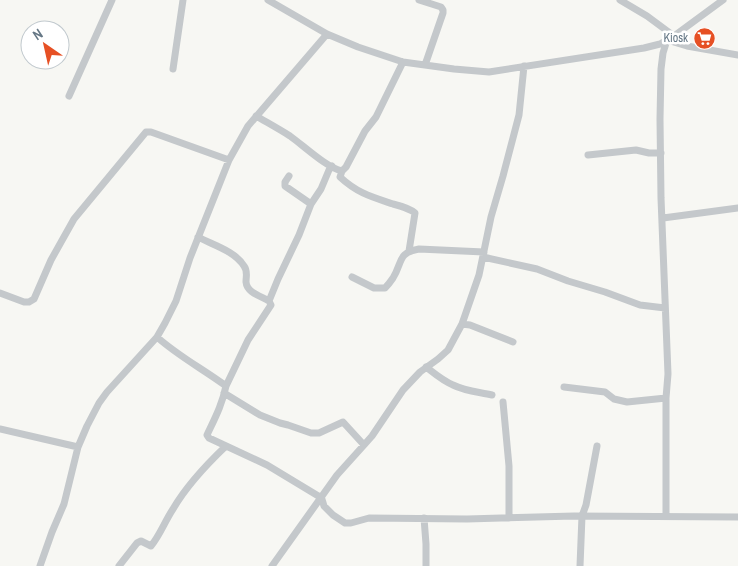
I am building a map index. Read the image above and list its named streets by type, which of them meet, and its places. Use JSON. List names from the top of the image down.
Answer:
{
  "places": {
    "supermarket": ["Kiosk"]
  },
  "north": "top left"
}
